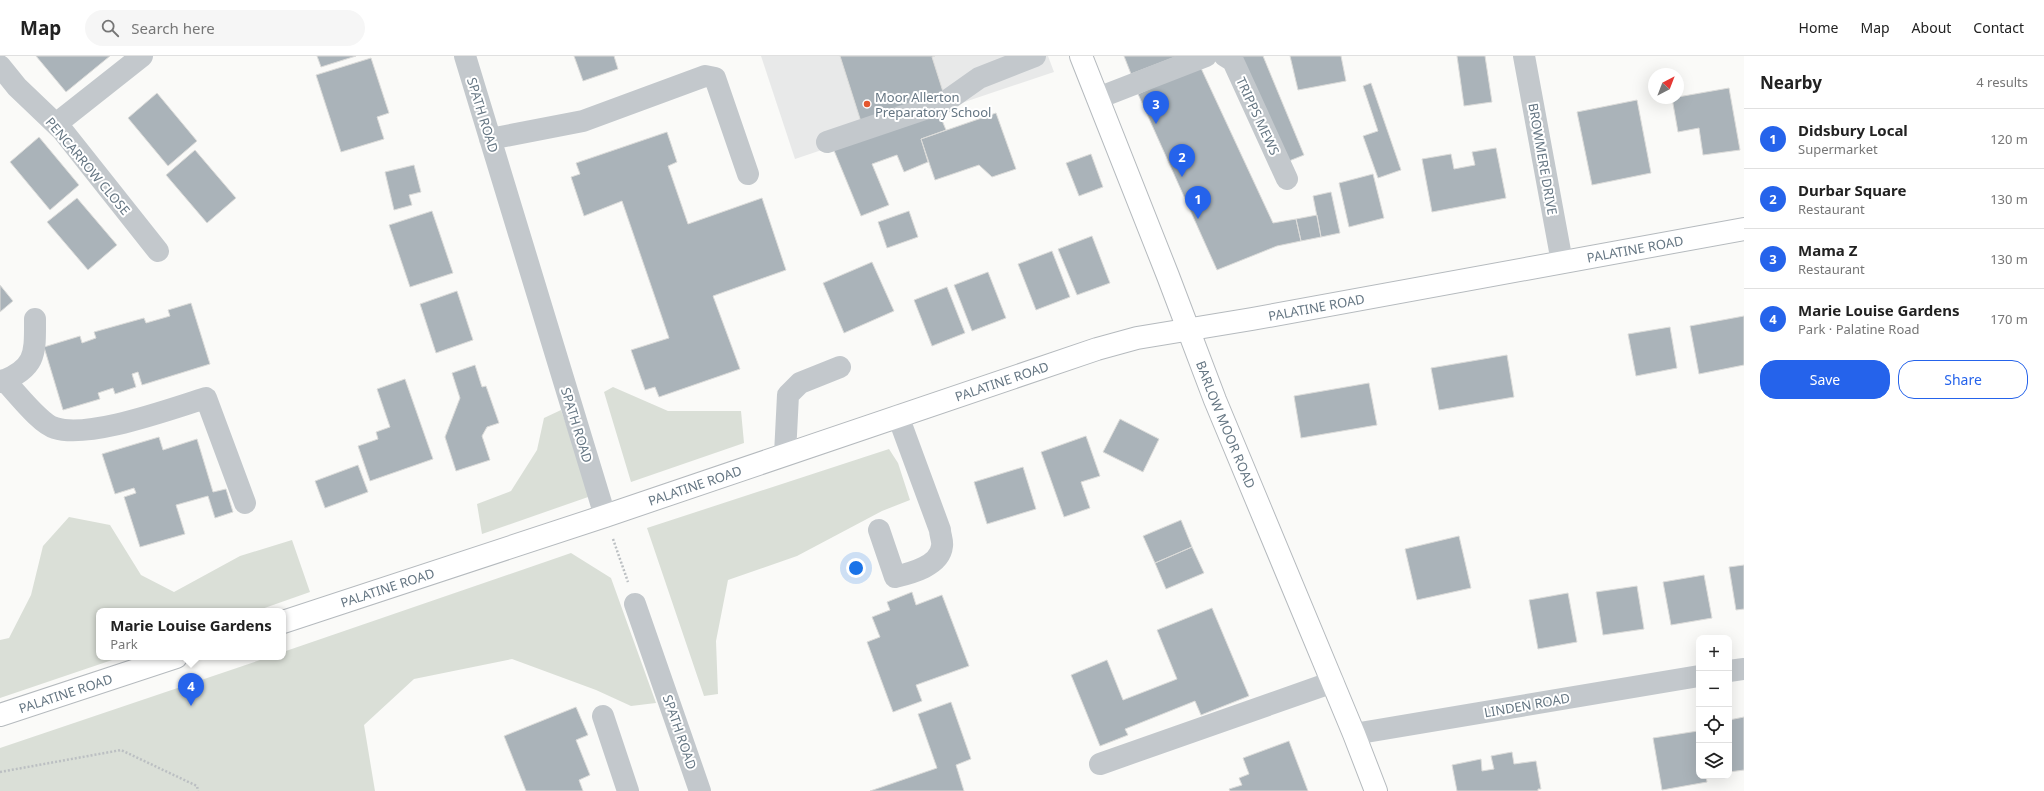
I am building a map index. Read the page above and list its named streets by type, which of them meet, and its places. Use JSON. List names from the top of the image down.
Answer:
{
  "streets": {
    "main road": ["PALATINE ROAD", "BARLOW MOOR ROAD"],
    "street": [
      "SPATH ROAD",
      "TRIPPS MEWS",
      "BROWMERE DRIVE",
      "PENCARROW CLOSE",
      "LINDEN ROAD"
    ]
  },
  "crossings": [
    ["SPATH ROAD", "PALATINE ROAD"],
    ["BROWMERE DRIVE", "PALATINE ROAD"],
    ["PALATINE ROAD", "BARLOW MOOR ROAD"],
    ["BARLOW MOOR ROAD", "LINDEN ROAD"]
  ],
  "places": ["Moor Allerton Preparatory School"],
  "north": "top right",
  "page": {
    "header": "Map",
    "search": "Search here",
    "nav": [
      "Home",
      "Map",
      "About",
      "Contact"
    ],
    "heading": ["Nearby", "4 results"],
    "pins": [
      "3",
      "2",
      "1",
      "4"
    ],
    "list": [
      {
        "mark": "1",
        "name": "Didsbury Local",
        "note": "Supermarket",
        "value": "120 m"
      },
      {
        "mark": "2",
        "name": "Durbar Square",
        "note": "Restaurant",
        "value": "130 m"
      },
      {
        "mark": "3",
        "name": "Mama Z",
        "note": "Restaurant",
        "value": "130 m"
      },
      {
        "mark": "4",
        "name": "Marie Louise Gardens",
        "note": "Park · Palatine Road",
        "value": "170 m"
      }
    ],
    "buttons": ["Save", "Share"],
    "popup": ["Marie Louise Gardens", "Park"],
    "map_buttons": ["+", "−"]
  }
}
